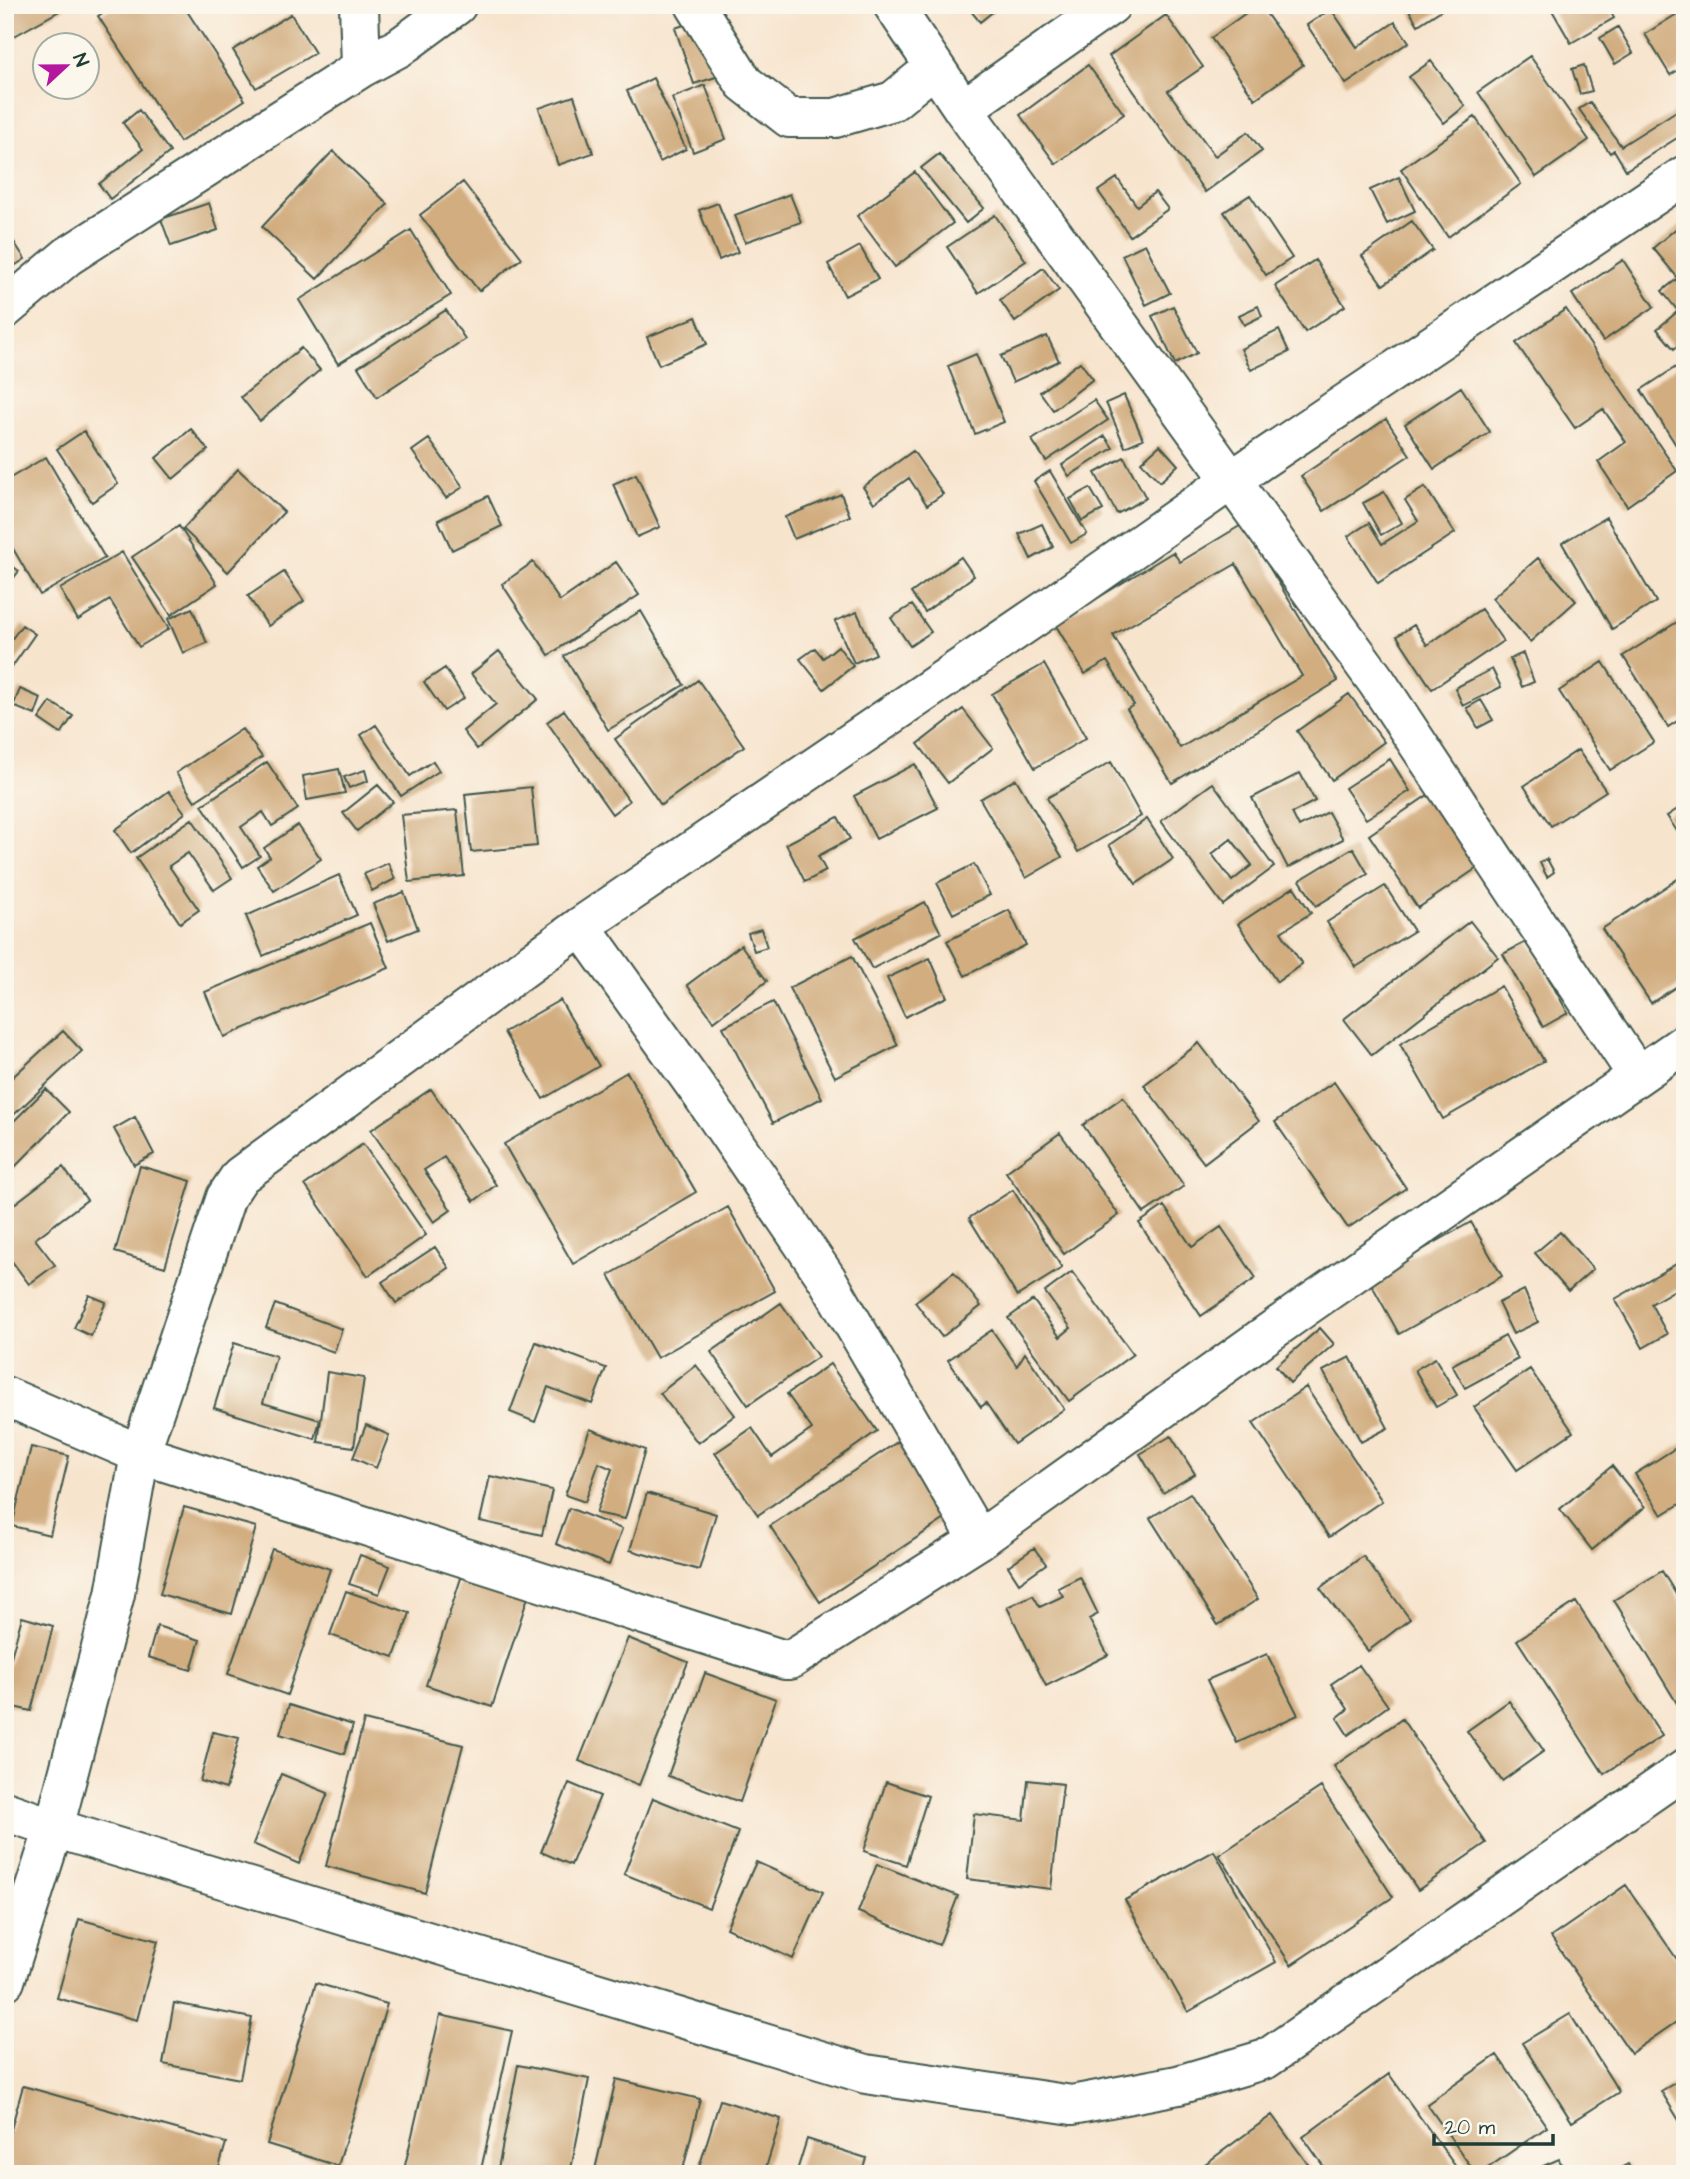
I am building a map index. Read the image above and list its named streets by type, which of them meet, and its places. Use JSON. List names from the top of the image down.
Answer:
{
  "scale_bar": "20 m",
  "north": "right"
}
